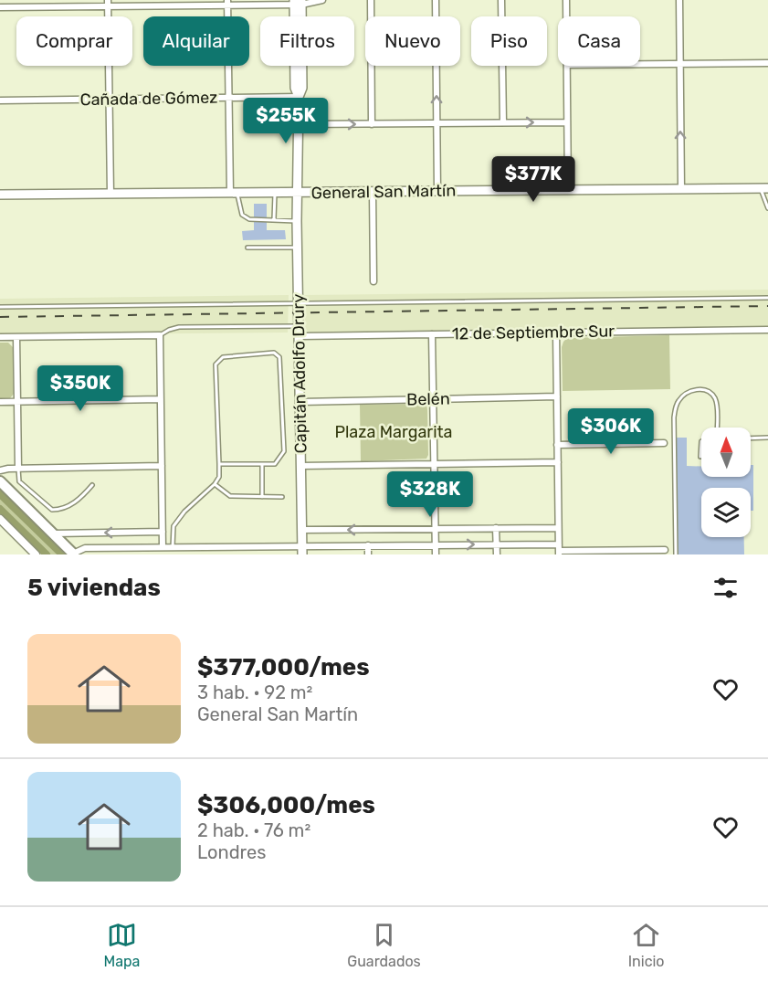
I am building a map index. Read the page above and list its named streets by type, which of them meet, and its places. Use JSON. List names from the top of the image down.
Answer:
{
  "streets": {
    "main road": ["General San Martín", "Capitán Adolfo Drury"],
    "street": ["Cañada de Gómez", "12 de Septiembre Sur", "Belén"]
  },
  "crossings": [
    ["Cañada de Gómez", "Capitán Adolfo Drury"],
    ["General San Martín", "Capitán Adolfo Drury"],
    ["12 de Septiembre Sur", "Capitán Adolfo Drury"],
    ["Capitán Adolfo Drury", "Belén"]
  ],
  "parks": ["Plaza Margarita"],
  "north": "top",
  "page": {
    "chip": [
      "Comprar",
      "Alquilar",
      "Filtros",
      "Nuevo",
      "Piso",
      "Casa"
    ],
    "price": [
      "$255K",
      "$377K",
      "$350K",
      "$306K",
      "$328K"
    ],
    "heading": "5 viviendas",
    "list": [
      {
        "name": "$377,000/mes",
        "note": "3 hab. · 92 m² · General San Martín"
      },
      {
        "name": "$306,000/mes",
        "note": "2 hab. · 76 m² · Londres"
      }
    ],
    "tabs": ["Mapa", "Guardados", "Inicio"]
  }
}
